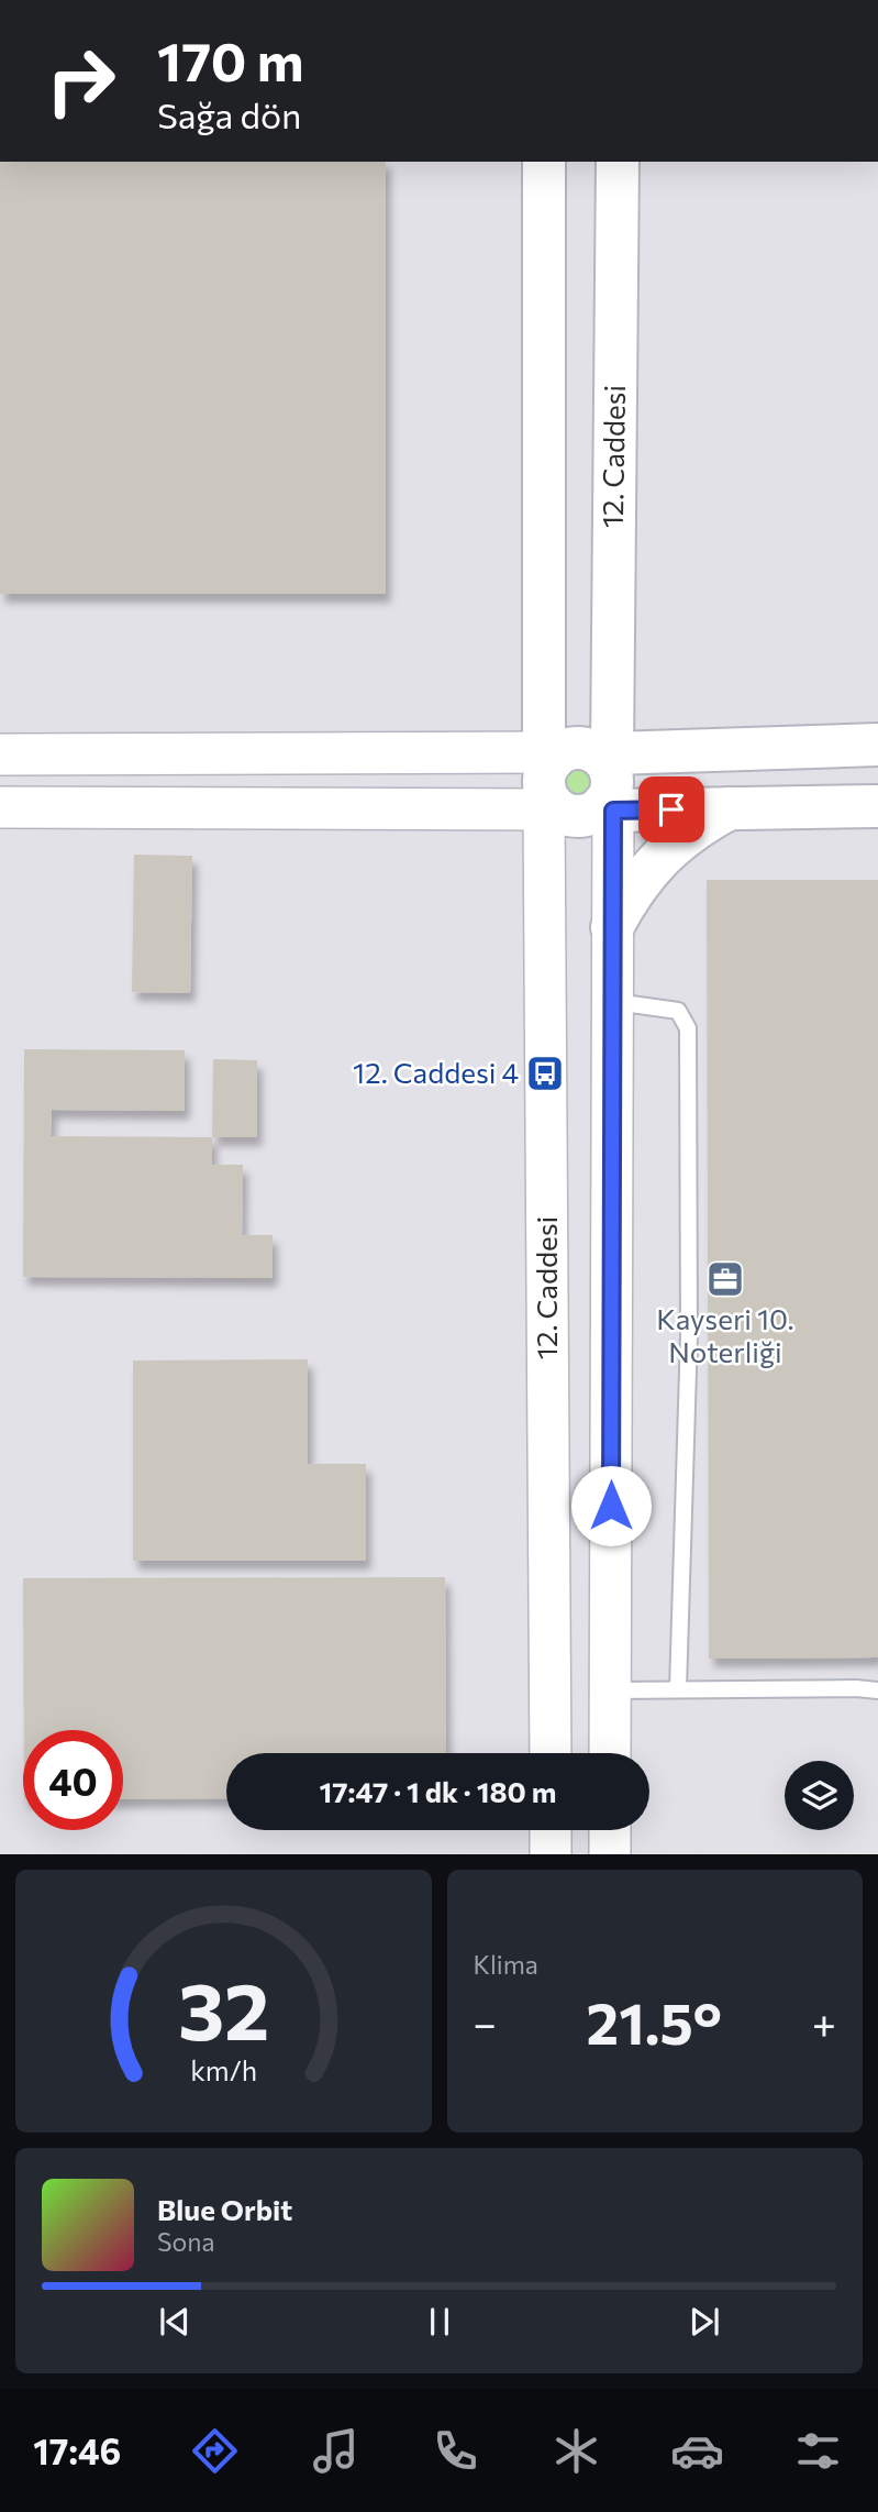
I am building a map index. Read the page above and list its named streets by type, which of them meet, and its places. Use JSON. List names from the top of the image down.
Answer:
{
  "streets": {
    "main road": ["12. Caddesi"]
  },
  "places": {
    "bus stop": ["12. Caddesi 4"],
    "office": ["Kayseri 10. Noterliği"]
  },
  "page": {
    "turn": ["170 m", "Sağa dön"],
    "limit": "40",
    "trip": "17:47 · 1 dk · 180 m",
    "tile": "Klima",
    "heat": ["−", "21.5°", "+"],
    "song": ["Blue Orbit", "Sona"],
    "tabs": "17:46",
    "gauge": ["32", "km/h"]
  }
}
